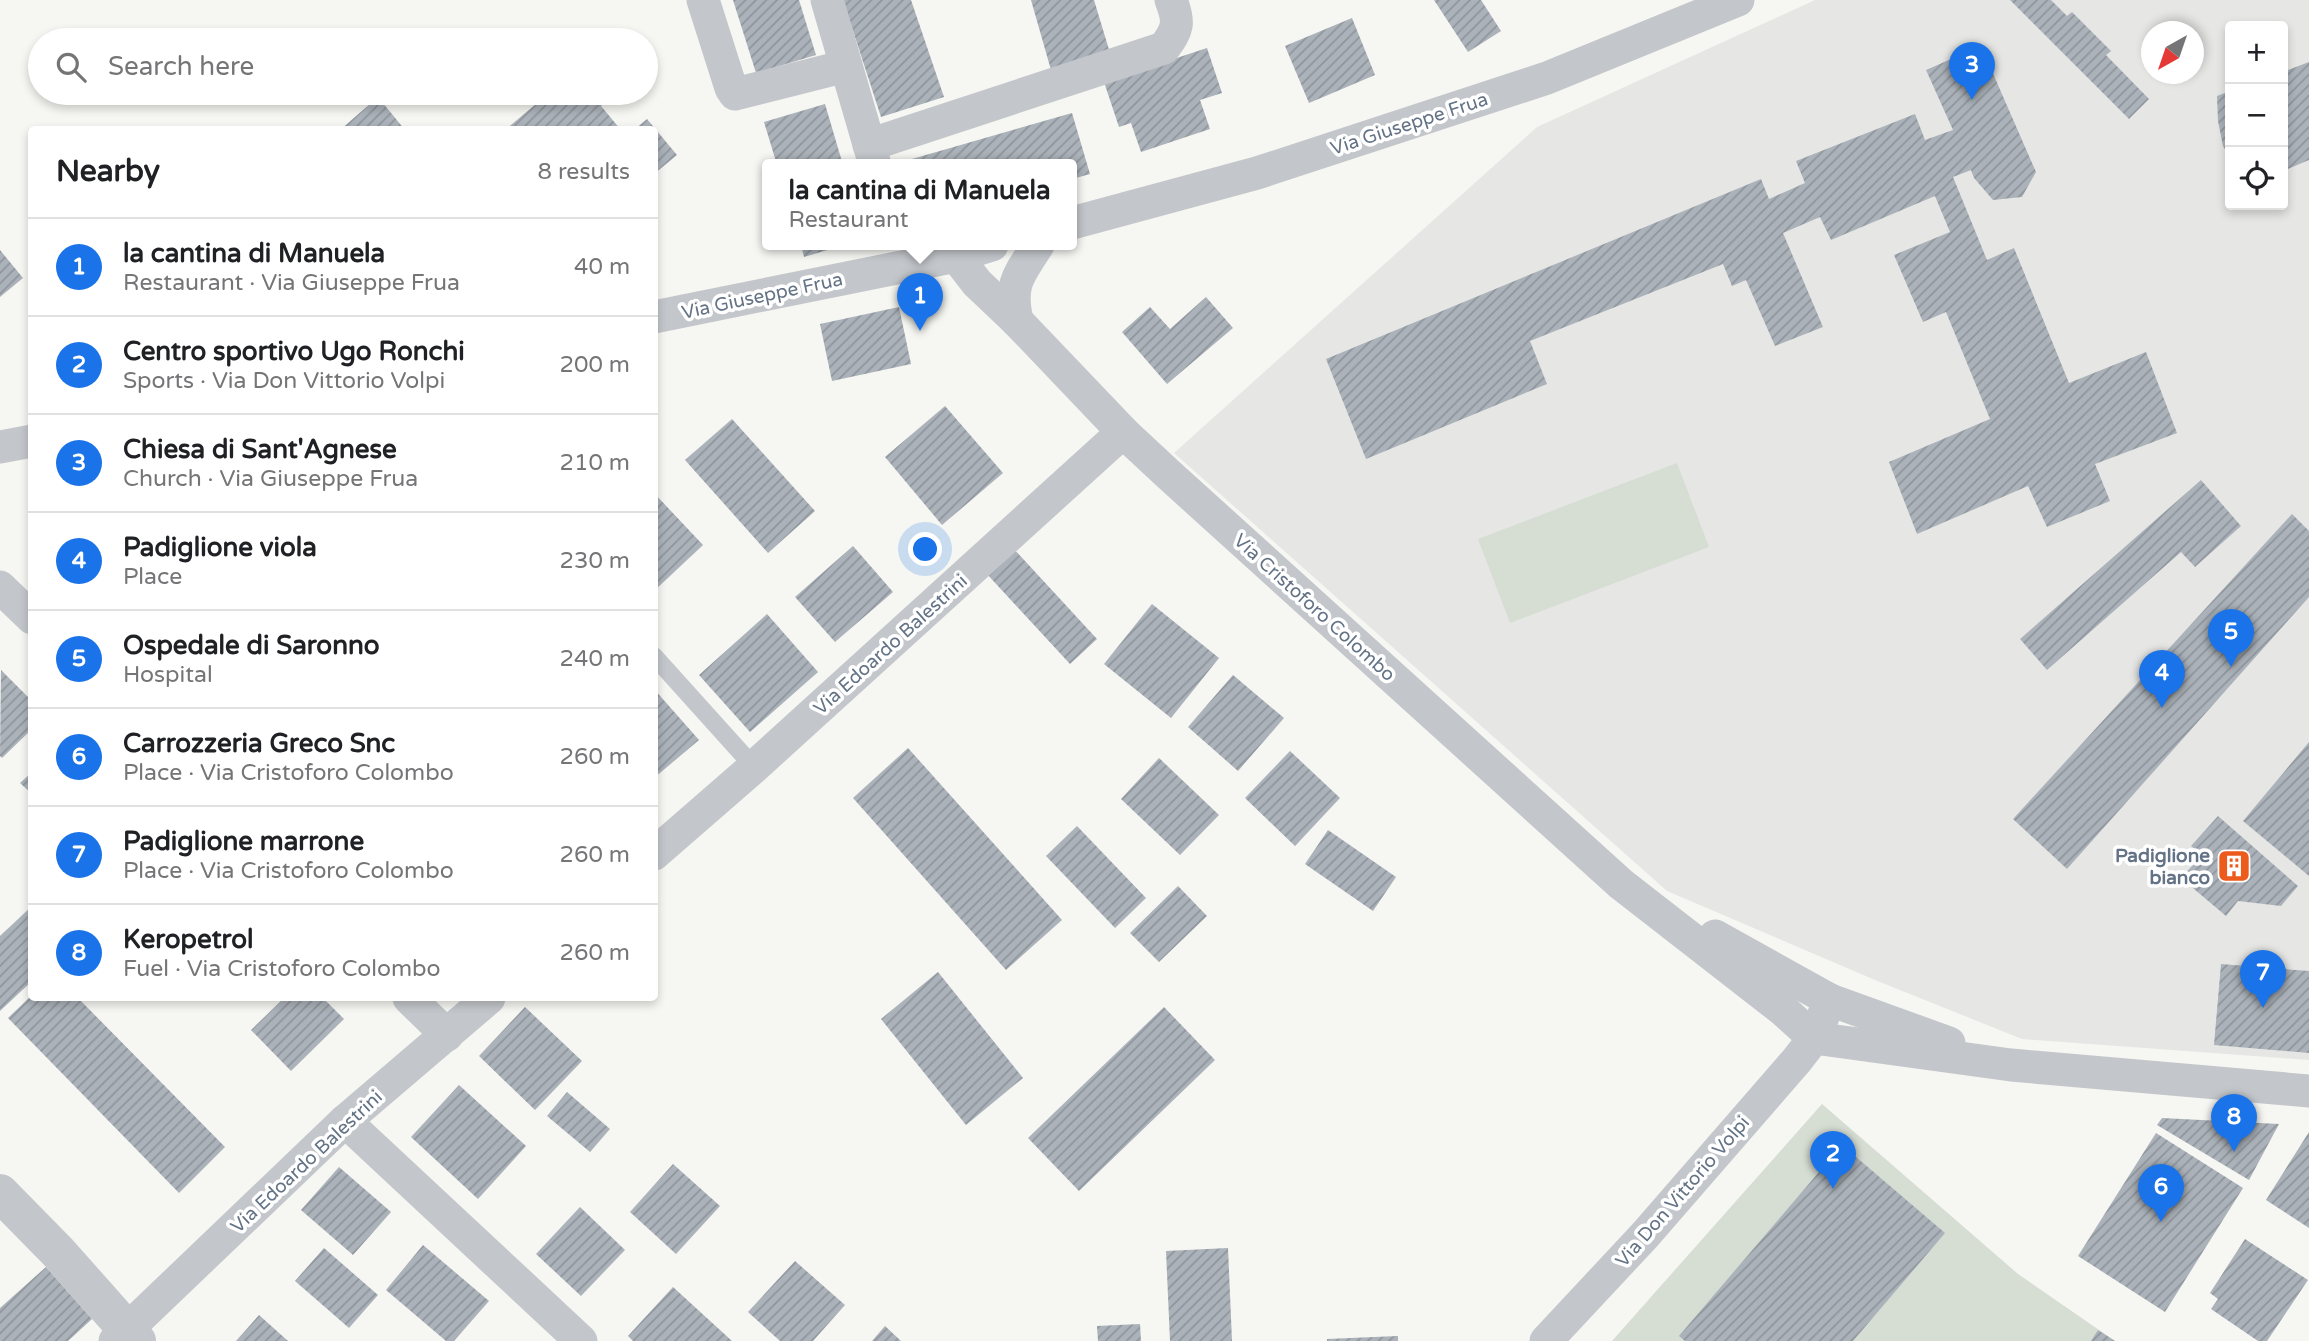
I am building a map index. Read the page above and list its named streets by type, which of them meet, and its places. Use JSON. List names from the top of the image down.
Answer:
{
  "streets": {
    "street": [
      "Via Giuseppe Frua",
      "Via Cristoforo Colombo",
      "Via Edoardo Balestrini",
      "Via Don Vittorio Volpi"
    ]
  },
  "crossings": [
    ["Via Giuseppe Frua", "Via Cristoforo Colombo"],
    ["Via Cristoforo Colombo", "Via Edoardo Balestrini"],
    ["Via Cristoforo Colombo", "Via Don Vittorio Volpi"]
  ],
  "places": {
    "building": ["Padiglione bianco"]
  },
  "north": "bottom left",
  "page": {
    "map_buttons": ["+", "−"],
    "search": "Search here",
    "pins": [
      "3",
      "1",
      "5",
      "4",
      "7",
      "8",
      "2",
      "6"
    ],
    "heading": ["Nearby", "8 results"],
    "popup": ["la cantina di Manuela", "Restaurant"],
    "list": [
      {
        "mark": "1",
        "name": "la cantina di Manuela",
        "note": "Restaurant · Via Giuseppe Frua",
        "value": "40 m"
      },
      {
        "mark": "2",
        "name": "Centro sportivo Ugo Ronchi",
        "note": "Sports · Via Don Vittorio Volpi",
        "value": "200 m"
      },
      {
        "mark": "3",
        "name": "Chiesa di Sant'Agnese",
        "note": "Church · Via Giuseppe Frua",
        "value": "210 m"
      },
      {
        "mark": "4",
        "name": "Padiglione viola",
        "note": "Place",
        "value": "230 m"
      },
      {
        "mark": "5",
        "name": "Ospedale di Saronno",
        "note": "Hospital",
        "value": "240 m"
      },
      {
        "mark": "6",
        "name": "Carrozzeria Greco Snc",
        "note": "Place · Via Cristoforo Colombo",
        "value": "260 m"
      },
      {
        "mark": "7",
        "name": "Padiglione marrone",
        "note": "Place · Via Cristoforo Colombo",
        "value": "260 m"
      },
      {
        "mark": "8",
        "name": "Keropetrol",
        "note": "Fuel · Via Cristoforo Colombo",
        "value": "260 m"
      }
    ]
  }
}
